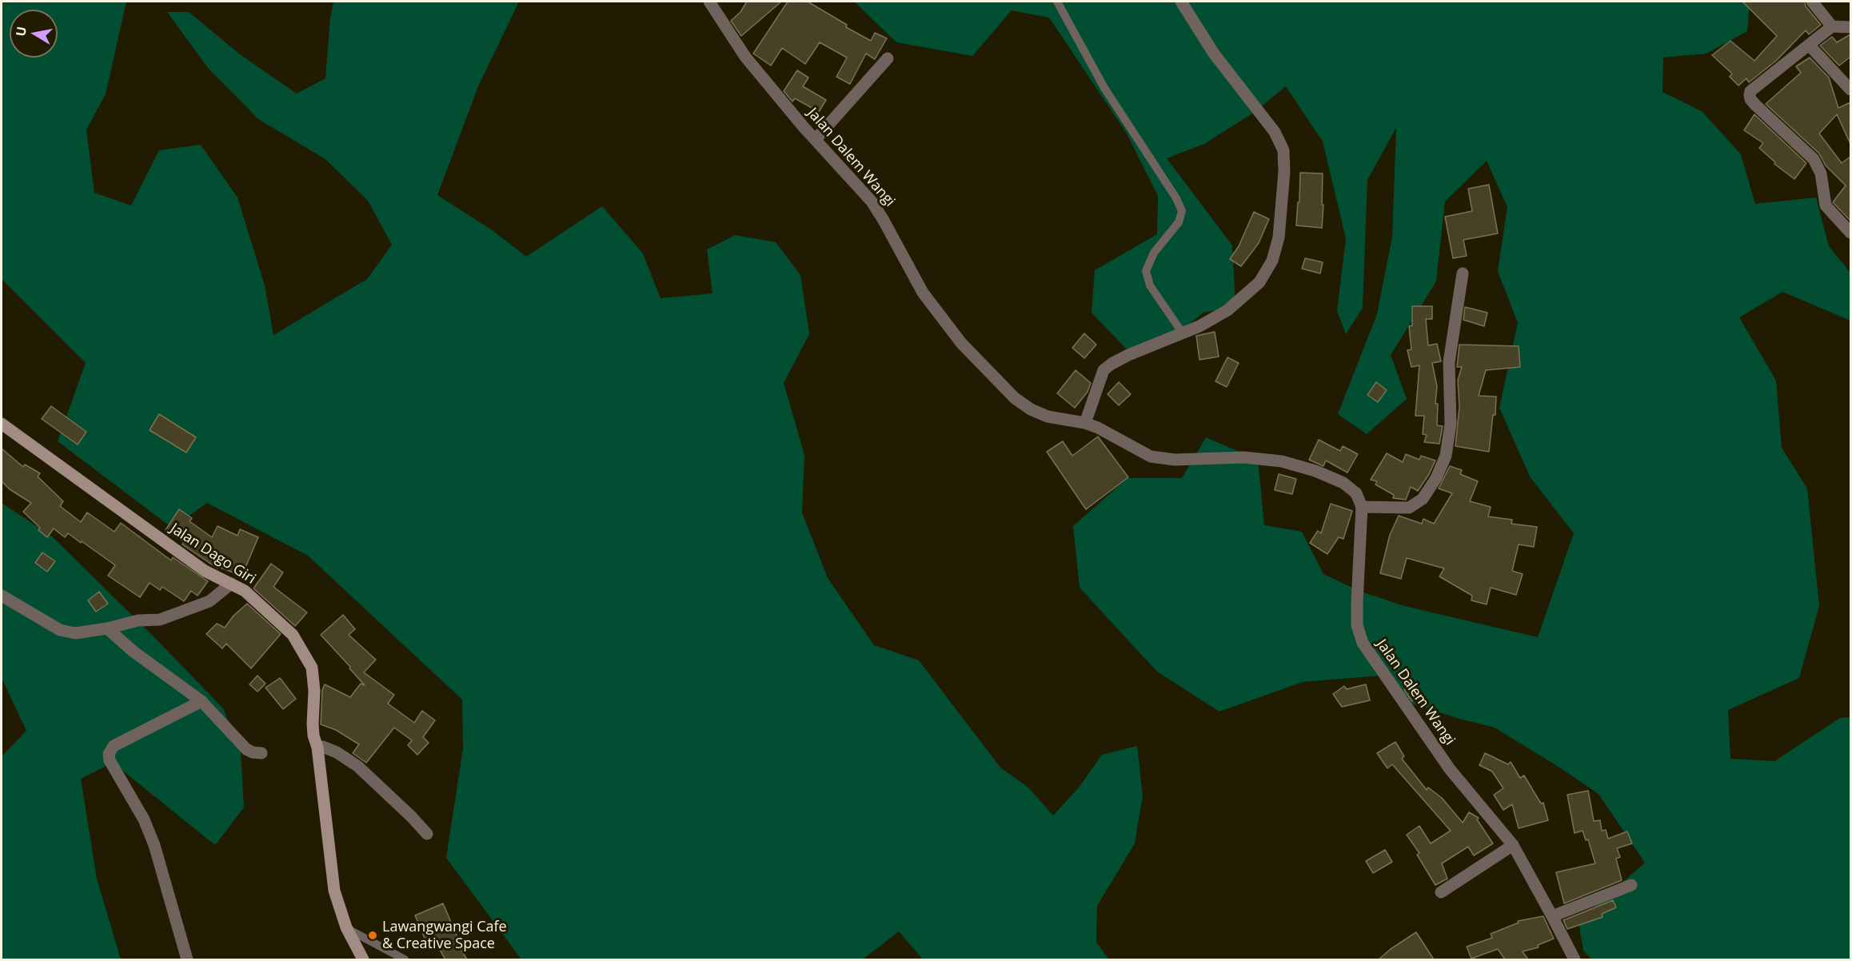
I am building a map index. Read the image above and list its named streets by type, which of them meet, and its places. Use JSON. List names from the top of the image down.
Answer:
{
  "streets": {
    "main road": ["Jalan Dago Giri"],
    "street": ["Jalan Dalem Wangi"]
  },
  "places": ["Lawangwangi Cafe & Creative Space"],
  "north": "left"
}
